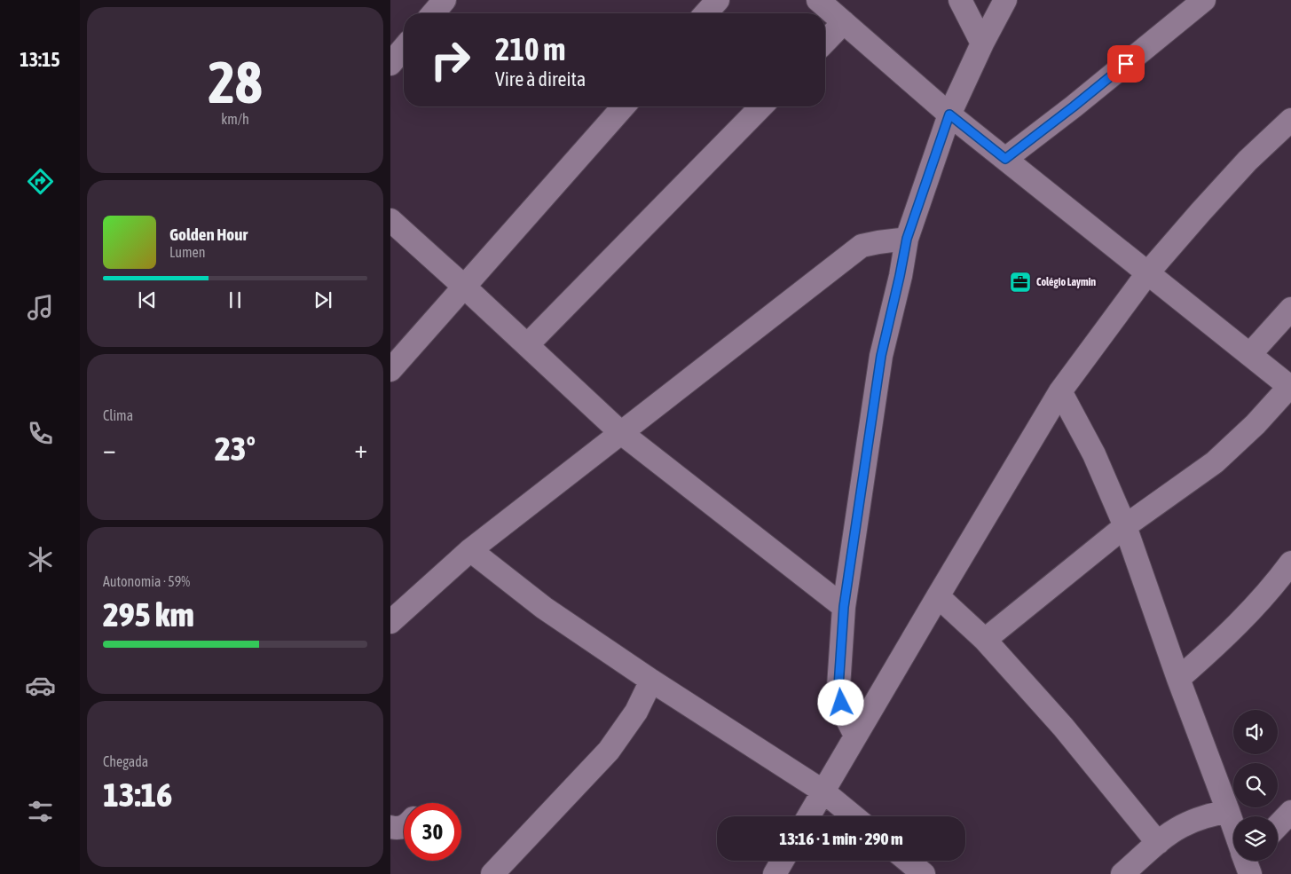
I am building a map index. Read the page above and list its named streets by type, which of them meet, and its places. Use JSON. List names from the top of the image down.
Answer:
{
  "places": {
    "office": ["Colégio Laymin"]
  },
  "page": {
    "tabs": "13:15",
    "tile": [
      ["28", "km/h"],
      "Clima",
      ["Autonomia · 59%", "295 km"],
      ["Chegada", "13:16"]
    ],
    "turn": ["210 m", "Vire à direita"],
    "song": ["Golden Hour", "Lumen"],
    "heat": ["−", "23°", "+"],
    "limit": "30",
    "trip": "13:16 · 1 min · 290 m"
  }
}
